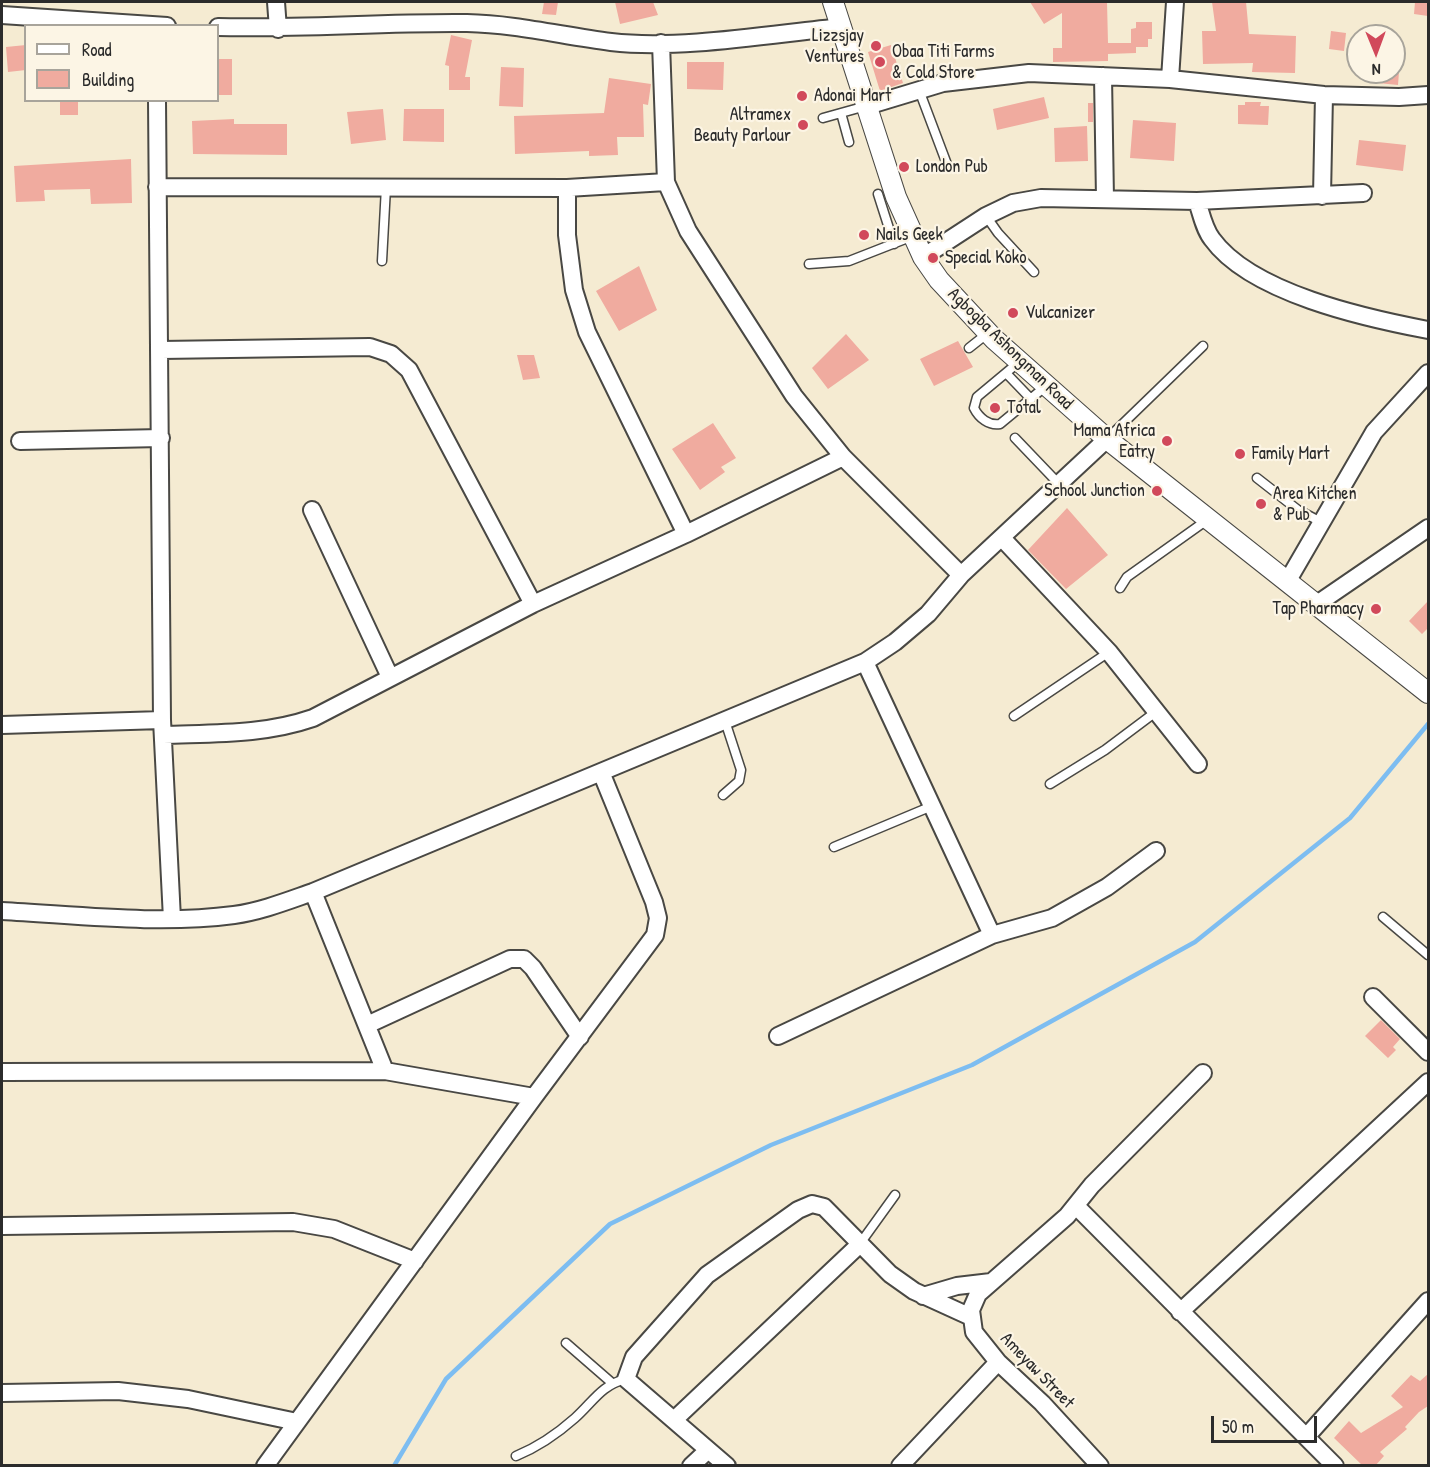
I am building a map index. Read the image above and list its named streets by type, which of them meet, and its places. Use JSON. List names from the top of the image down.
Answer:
{
  "streets": {
    "street": ["Agbogba Ashongman Road", "Ameyaw Street"]
  },
  "places": [
    "Lizzsjay Ventures",
    "Obaa Titi Farms & Cold Store",
    "Adonai Mart",
    "Altramex Beauty Parlour",
    "London Pub",
    "Nails Geek",
    "Special Koko",
    "Vulcanizer",
    "Total",
    "Mama Africa Eatry",
    "Family Mart",
    "School Junction",
    "Area Kitchen & Pub",
    "Tap Pharmacy"
  ],
  "legend": ["Road", "Building"],
  "scale_bar": "50 m",
  "north": "bottom"
}
